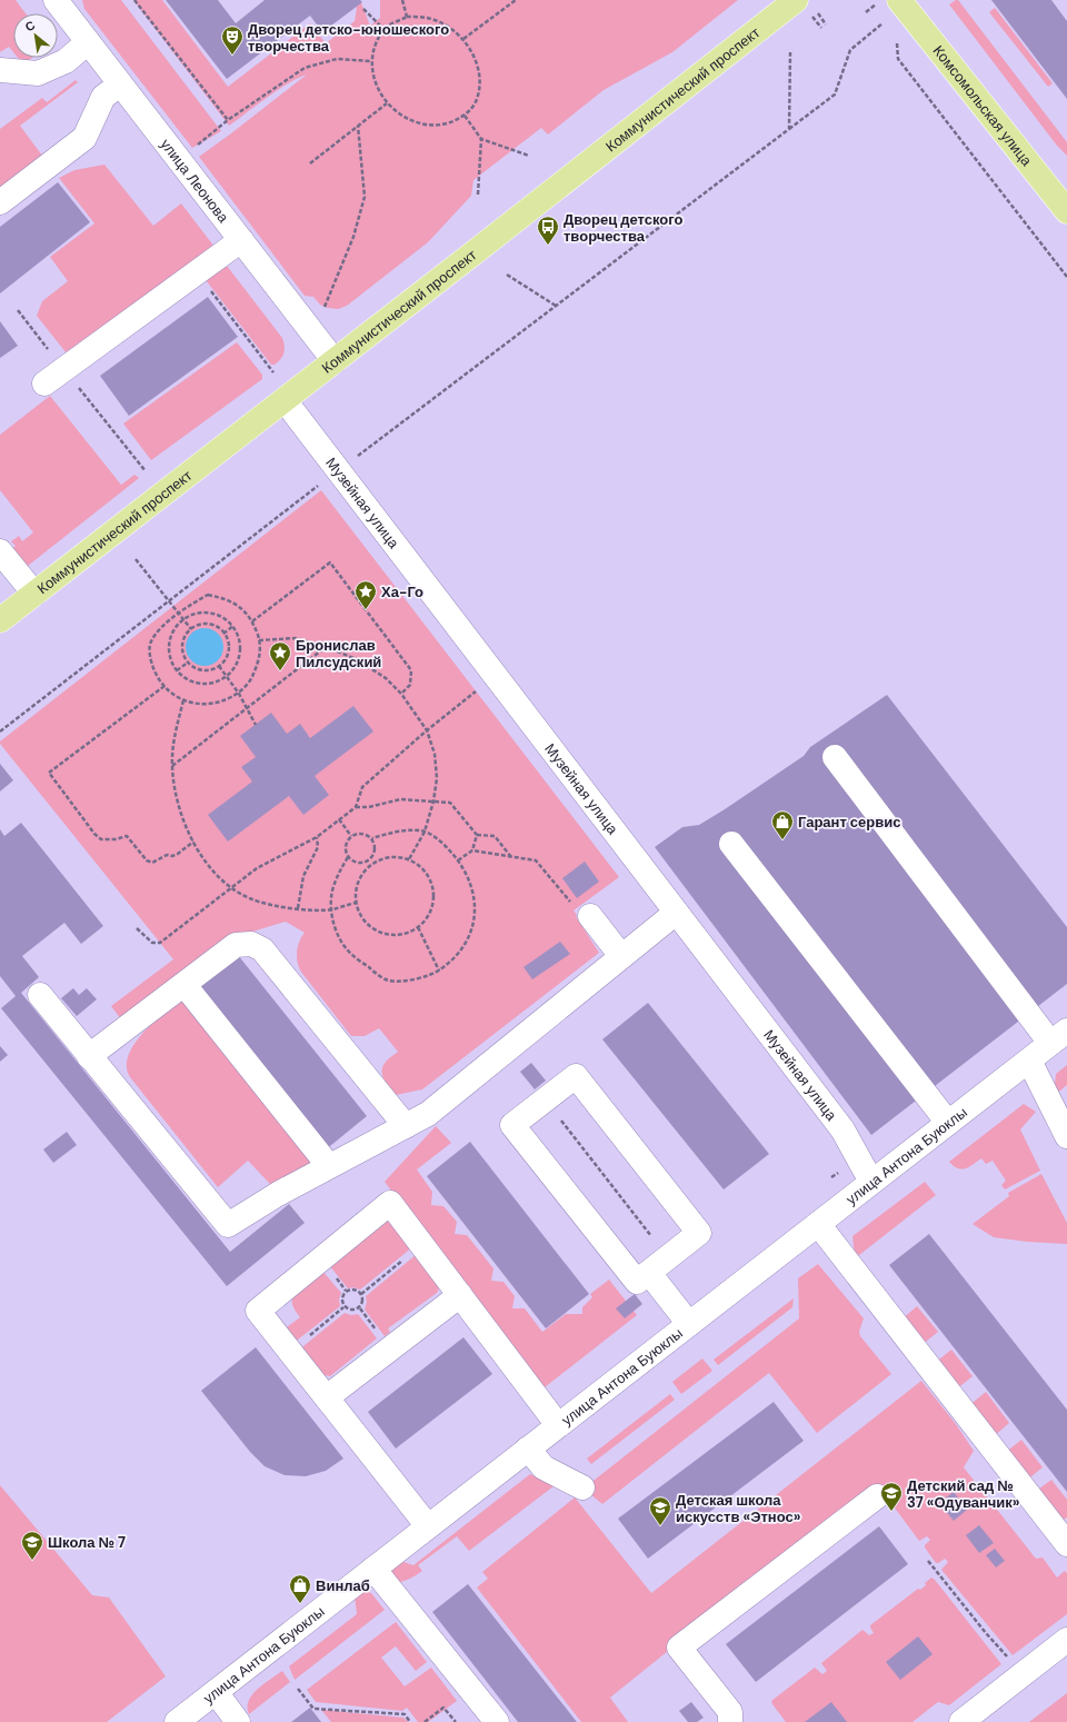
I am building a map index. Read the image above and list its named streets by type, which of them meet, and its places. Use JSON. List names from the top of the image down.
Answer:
{
  "streets": {
    "main road": ["Коммунистический проспект", "Комсомольская улица"],
    "street": ["улица Леонова", "Музейная улица", "улица Антона Буюклы"]
  },
  "crossings": [
    ["Коммунистический проспект", "улица Леонова"],
    ["Коммунистический проспект", "Музейная улица"],
    ["Музейная улица", "улица Антона Буюклы"]
  ],
  "places": {
    "theatre": ["Дворец детско-юношеского творчества"],
    "bus stop": ["Дворец детского творчества"],
    "place": ["Ха-Го", "Бронислав Пилсудский"],
    "shop": ["Гарант сервис", "Винлаб"],
    "school or university": ["Детский сад № 37 «Одуванчик»", "Детская школа искусств «Этнос»", "Школа № 7"]
  },
  "north": "top left"
}
